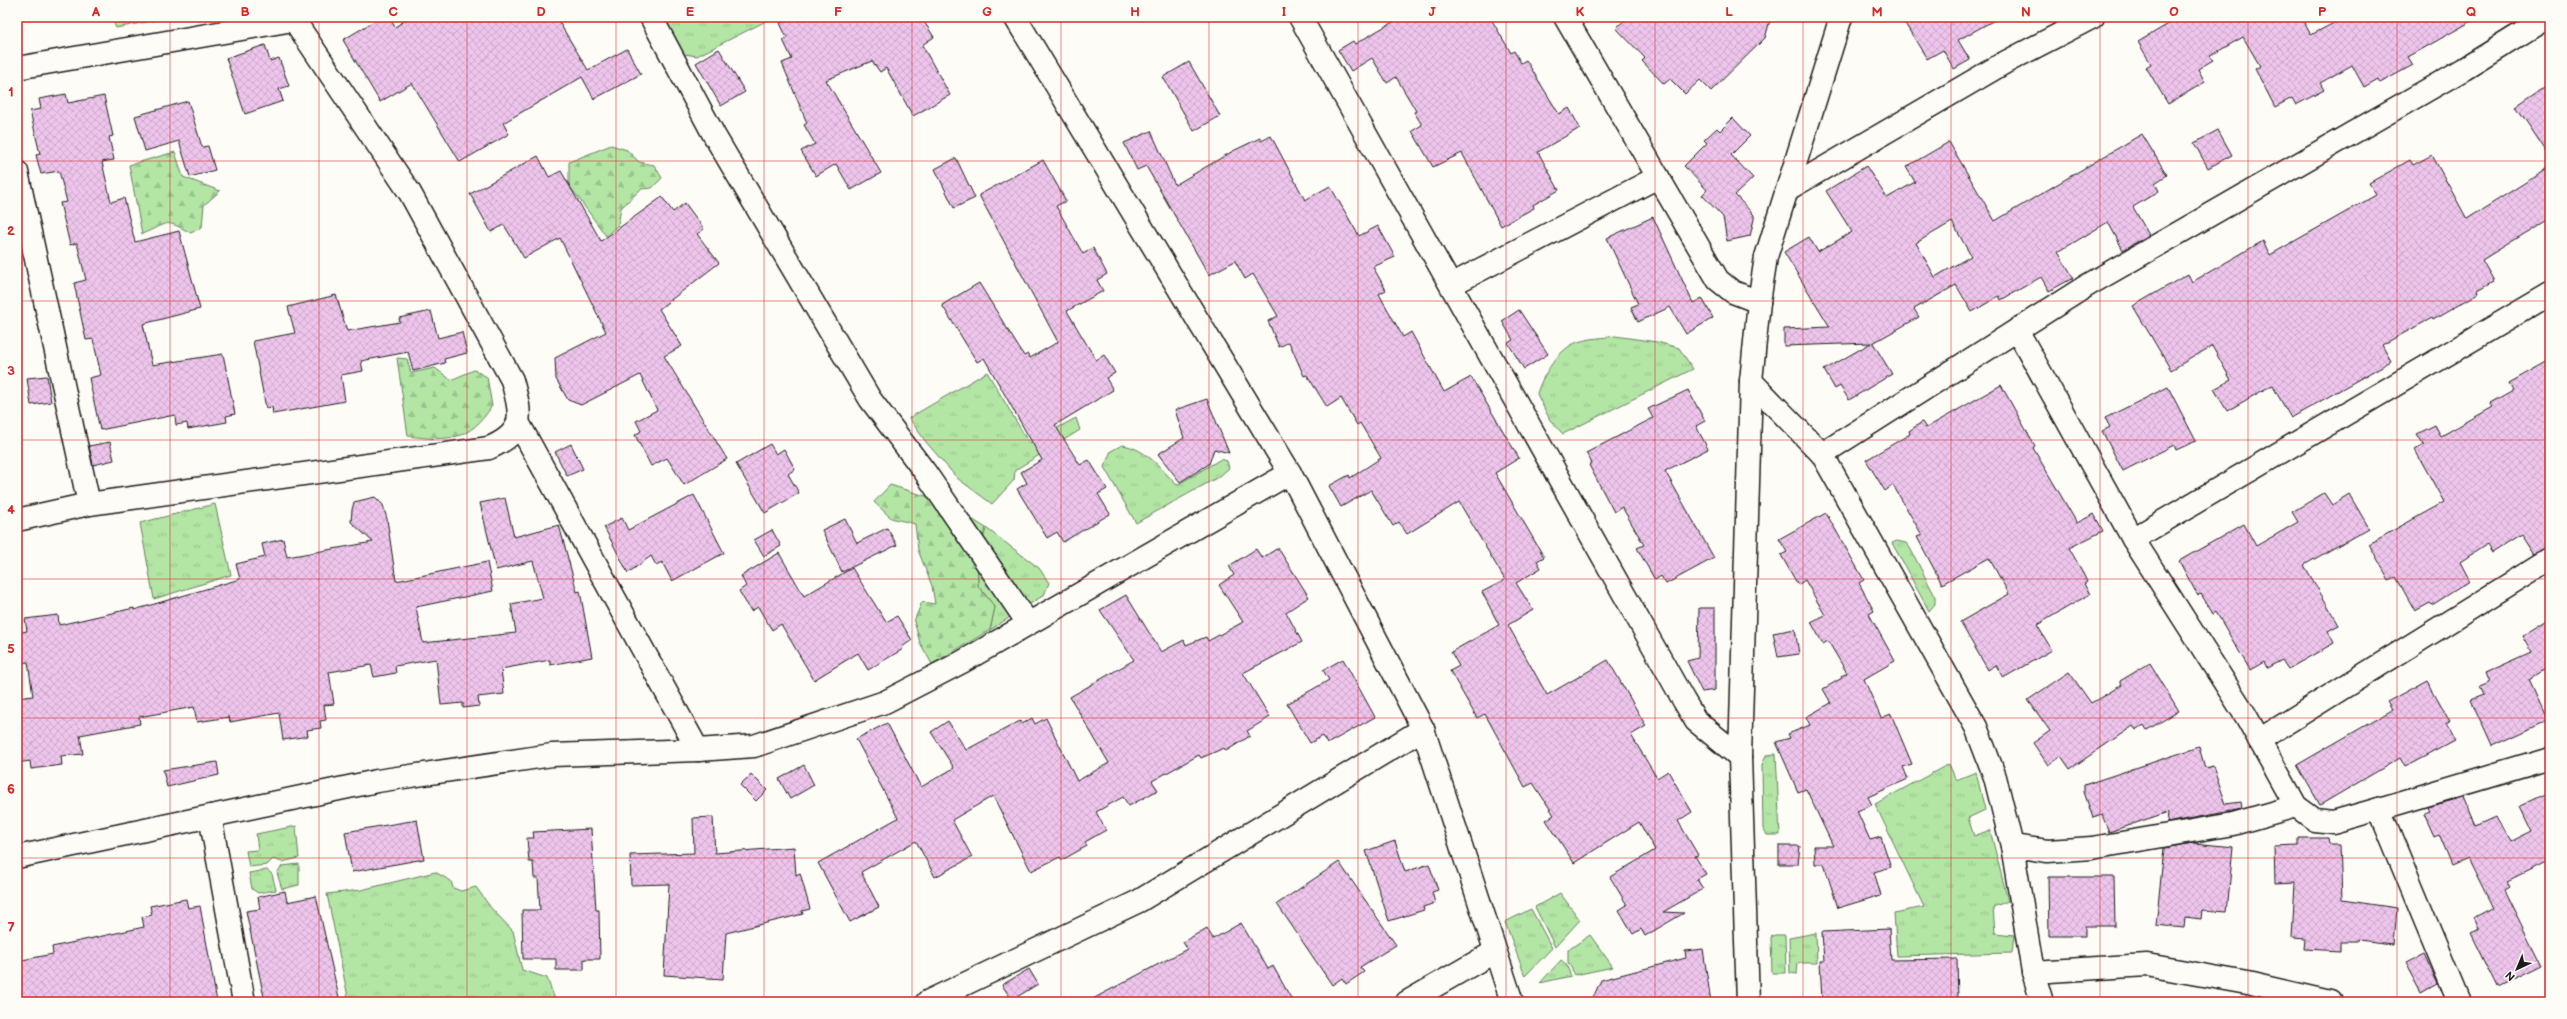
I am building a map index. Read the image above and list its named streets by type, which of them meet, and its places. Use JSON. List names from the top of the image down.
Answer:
{
  "north": "bottom left",
  "grid": {
    "columns": [
      "A",
      "B",
      "C",
      "D",
      "E",
      "F",
      "G",
      "H",
      "I",
      "J",
      "K",
      "L",
      "M",
      "N",
      "O",
      "P",
      "Q"
    ],
    "rows": [
      "1",
      "2",
      "3",
      "4",
      "5",
      "6",
      "7"
    ]
  }
}
